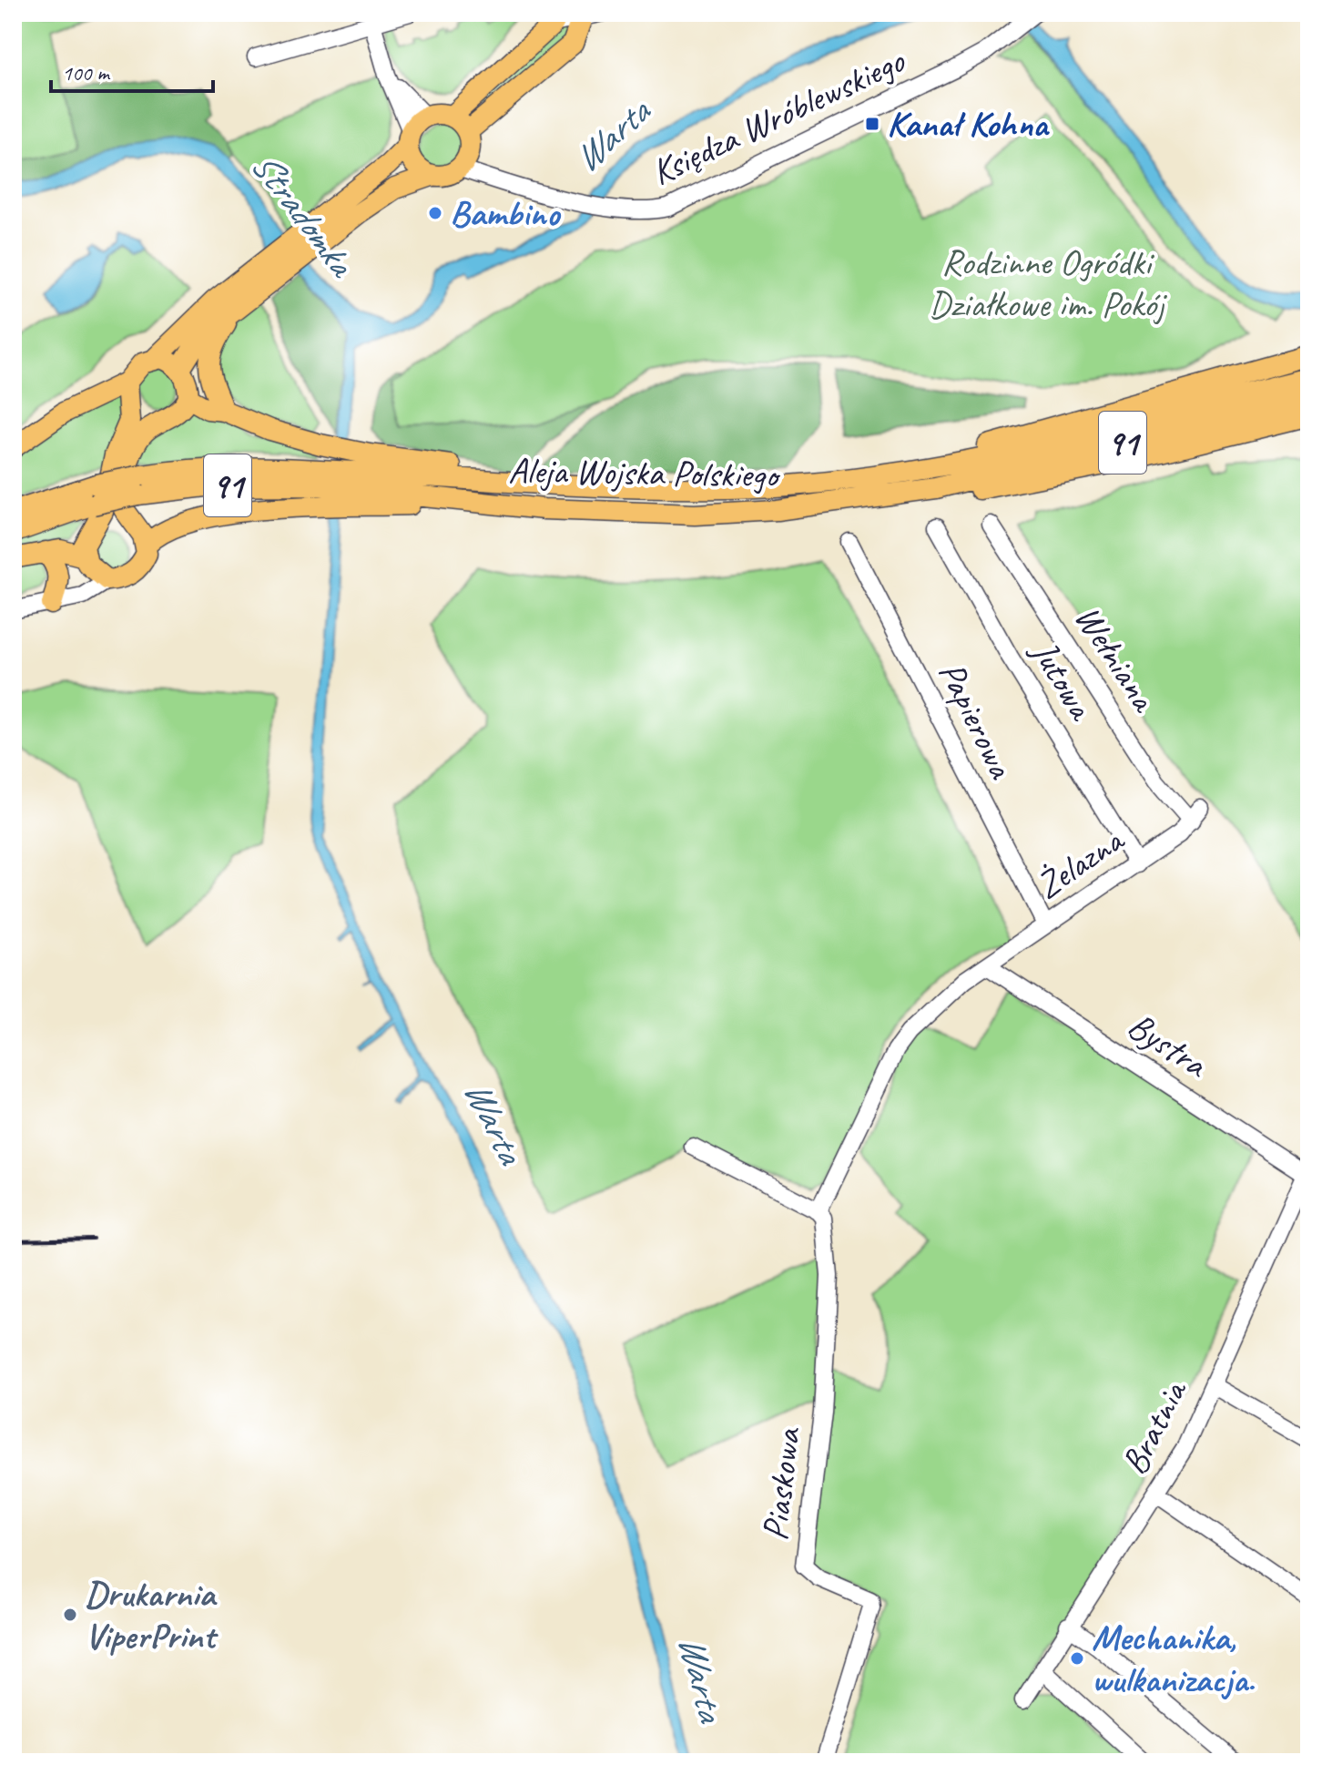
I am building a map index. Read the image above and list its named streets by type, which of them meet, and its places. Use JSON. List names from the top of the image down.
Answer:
{
  "streets": {
    "main road": ["91", "Aleja Wojska Polskiego"],
    "street": [
      "Księdza Wróblewskiego",
      "Wełniana",
      "Jutowa",
      "Papierowa",
      "Żelazna",
      "Bystra",
      "Bratnia",
      "Piaskowa"
    ]
  },
  "crossings": [
    ["Wełniana", "Żelazna"],
    ["Jutowa", "Żelazna"],
    ["Papierowa", "Żelazna"],
    ["Żelazna", "Bystra"],
    ["Bystra", "Bratnia"]
  ],
  "water": ["Warta", "Stradomka"],
  "parks": ["Rodzinne Ogródki Działkowe im. Pokój"],
  "places": {
    "transit": ["Kanał Kohna"],
    "other": ["Bambino", "Drukarnia ViperPrint", "Mechanika, wulkanizacja."]
  },
  "scale_bar": "100 m"
}
